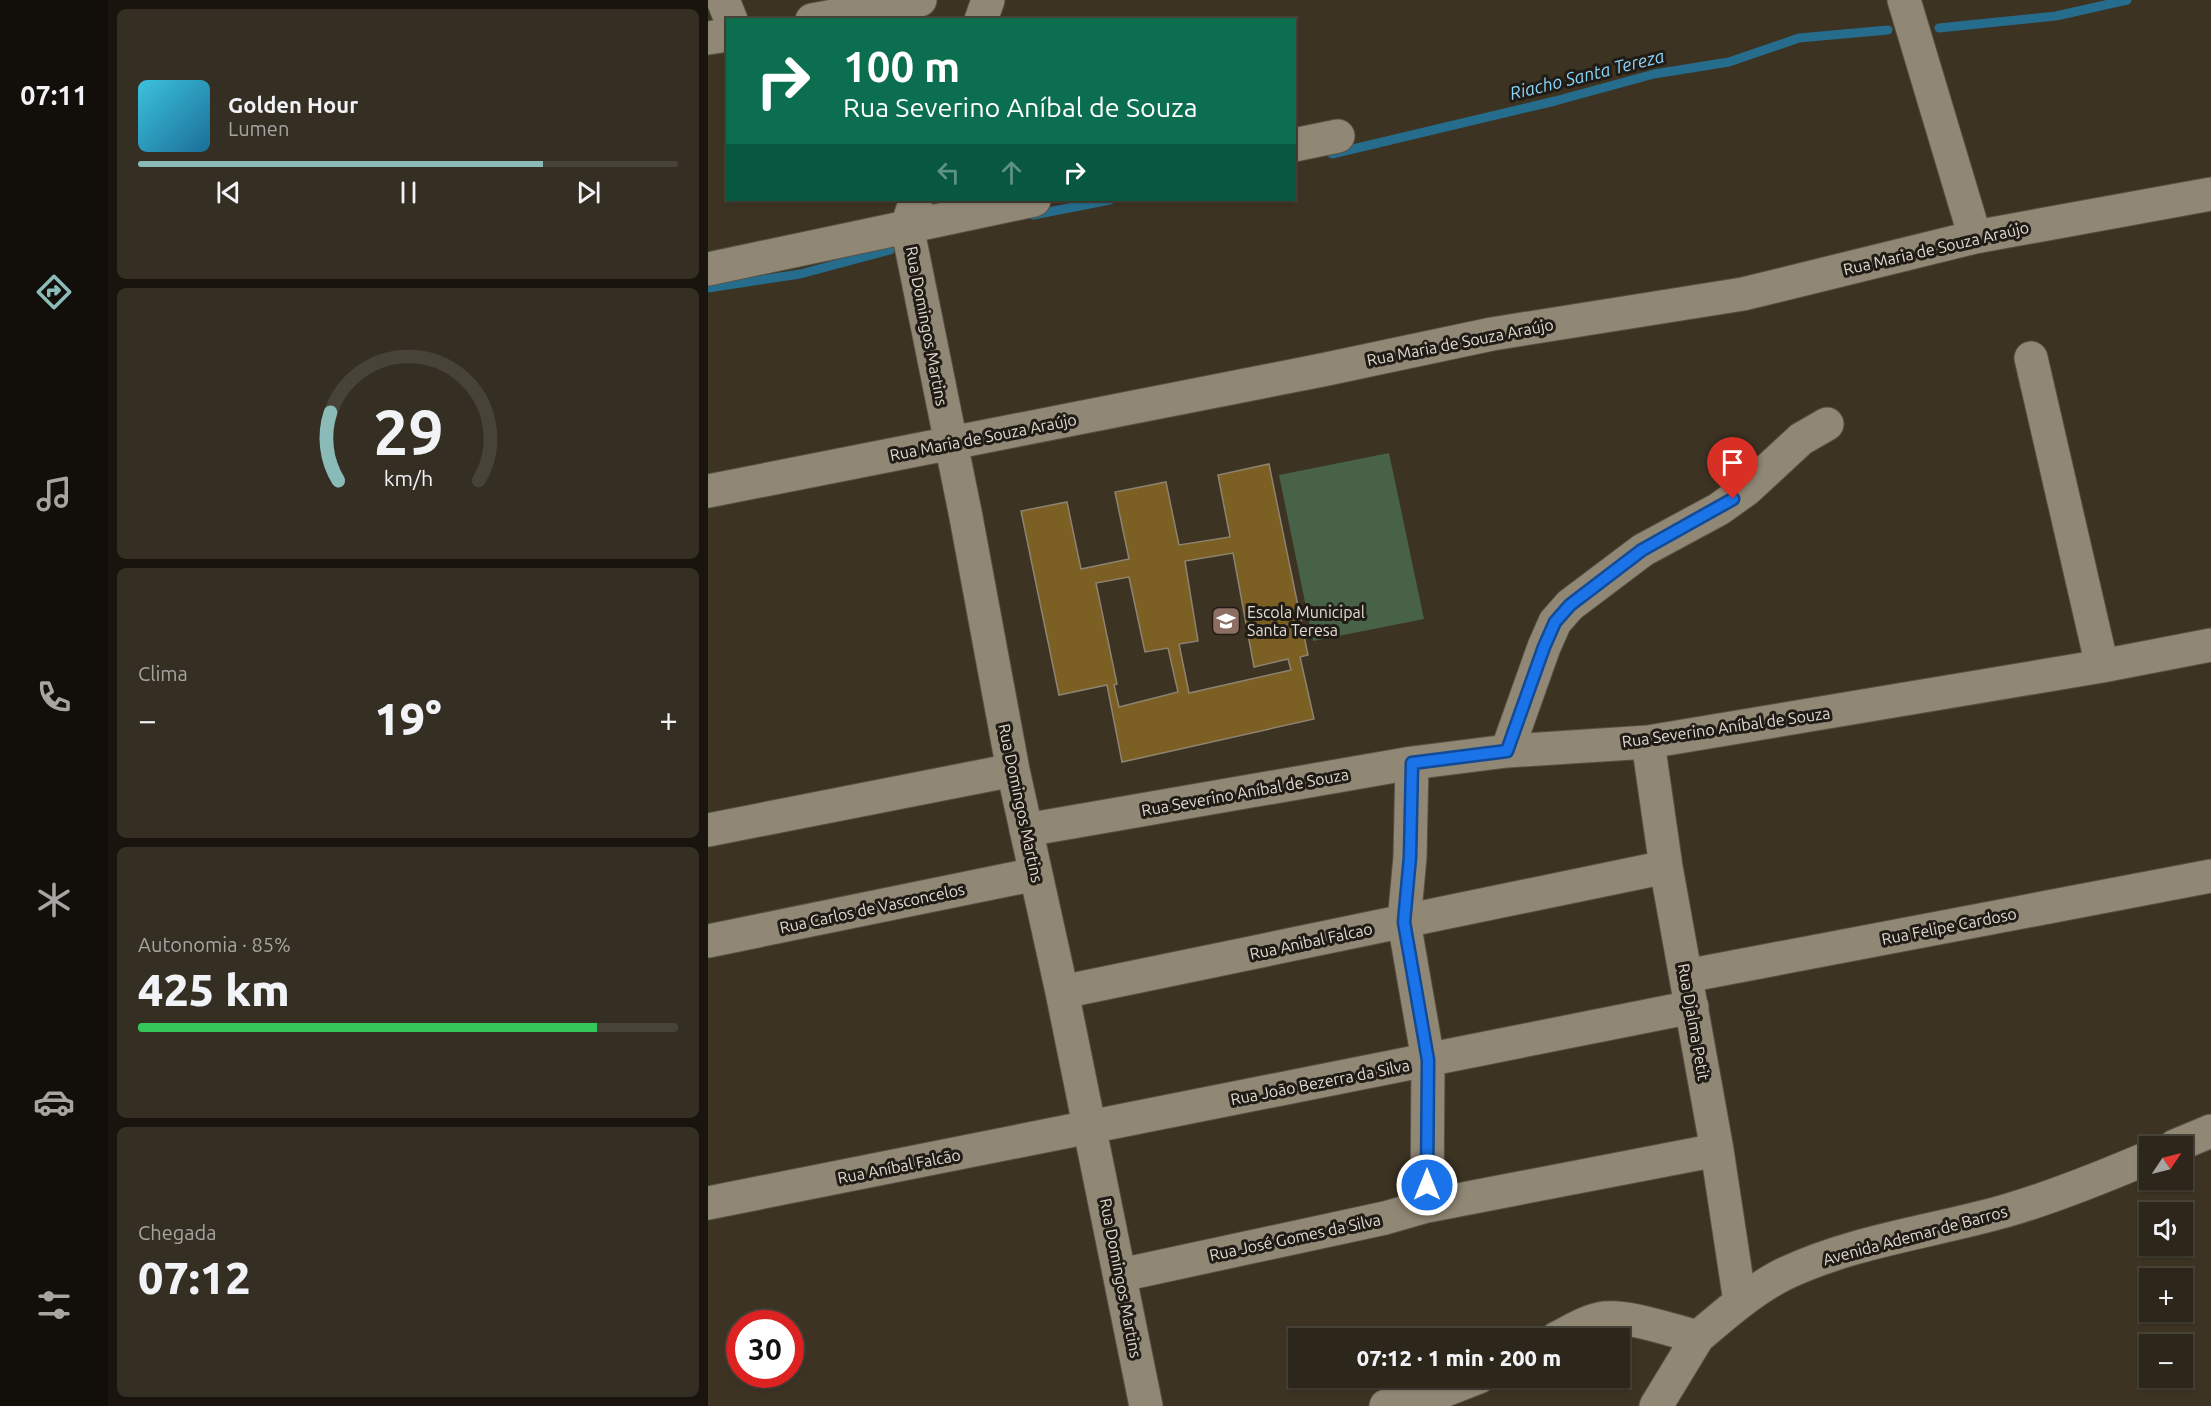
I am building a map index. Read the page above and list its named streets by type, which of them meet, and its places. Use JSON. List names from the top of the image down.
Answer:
{
  "streets": {
    "street": [
      "Rua Maria de Souza Araújo",
      "Rua Domingos Martins",
      "Rua Severino Aníbal de Souza",
      "Rua Carlos de Vasconcelos",
      "Rua Felipe Cardoso",
      "Rua Anibal Falcao",
      "Rua Djalma Petit",
      "Rua João Bezerra da Silva",
      "Rua Aníbal Falcão",
      "Avenida Ademar de Barros",
      "Rua José Gomes da Silva"
    ]
  },
  "crossings": [
    ["Rua Maria de Souza Araújo", "Rua Domingos Martins"],
    ["Rua Domingos Martins", "Rua Severino Aníbal de Souza"],
    ["Rua Domingos Martins", "Rua Carlos de Vasconcelos"],
    ["Rua Domingos Martins", "Rua Anibal Falcao"],
    ["Rua Domingos Martins", "Rua João Bezerra da Silva"],
    ["Rua Domingos Martins", "Rua Aníbal Falcão"],
    ["Rua Domingos Martins", "Rua José Gomes da Silva"],
    ["Rua Severino Aníbal de Souza", "Rua Djalma Petit"],
    ["Rua Felipe Cardoso", "Rua Djalma Petit"],
    ["Rua Felipe Cardoso", "Rua João Bezerra da Silva"],
    ["Rua Anibal Falcao", "Rua Djalma Petit"],
    ["Rua Djalma Petit", "Rua João Bezerra da Silva"],
    ["Rua Djalma Petit", "Avenida Ademar de Barros"],
    ["Rua Djalma Petit", "Rua José Gomes da Silva"],
    ["Rua João Bezerra da Silva", "Rua Aníbal Falcão"]
  ],
  "water": ["Riacho Santa Tereza"],
  "places": {
    "school or university": ["Escola Municipal Santa Teresa"]
  },
  "north": "top right",
  "page": {
    "tabs": "07:11",
    "turn": ["100 m", "Rua Severino Aníbal de Souza"],
    "song": ["Golden Hour", "Lumen"],
    "tile": [
      "Clima",
      ["Autonomia · 85%", "425 km"],
      ["Chegada", "07:12"]
    ],
    "heat": ["−", "19°", "+"],
    "map_buttons": ["+", "−"],
    "limit": "30",
    "trip": "07:12 · 1 min · 200 m",
    "gauge": ["29", "km/h"]
  }
}
